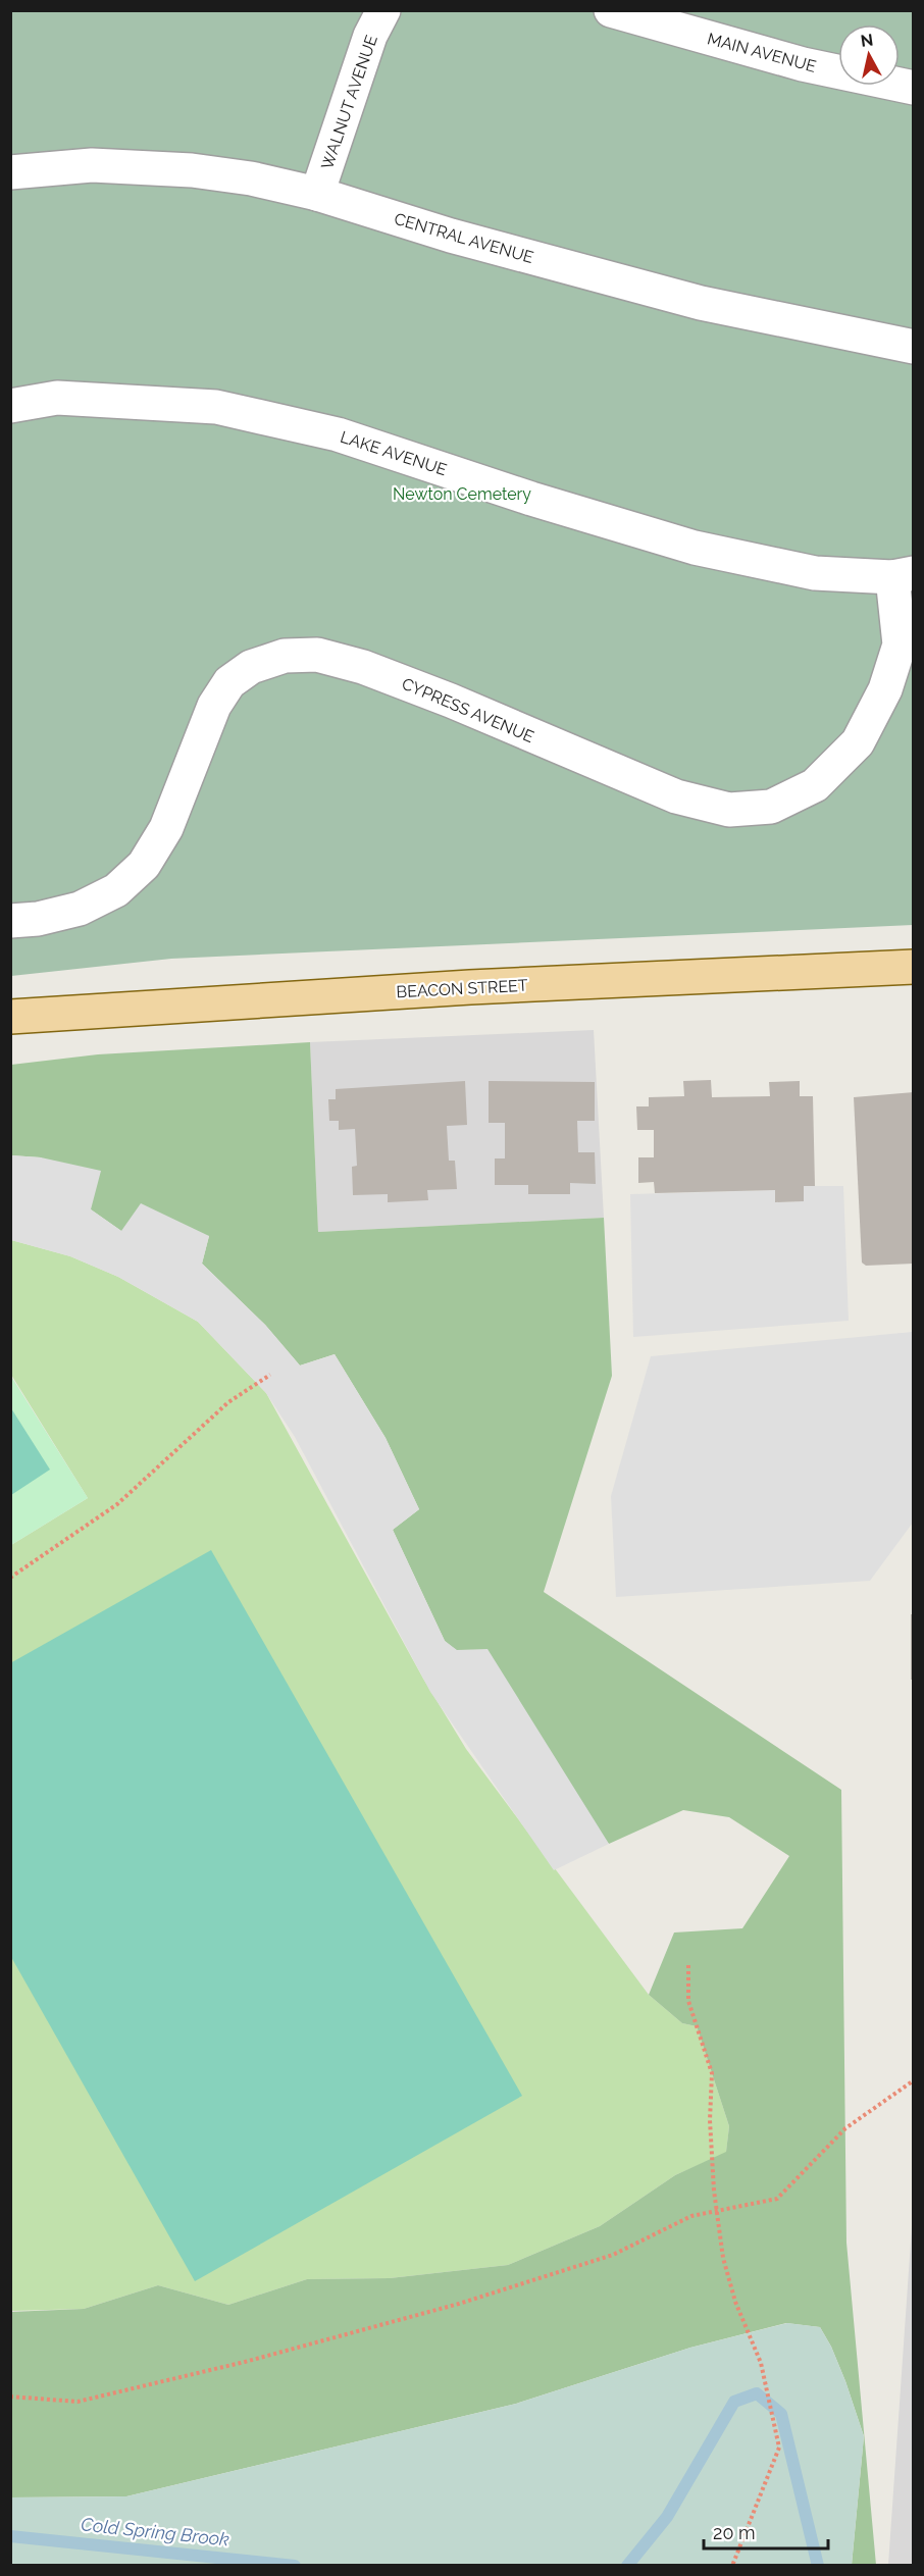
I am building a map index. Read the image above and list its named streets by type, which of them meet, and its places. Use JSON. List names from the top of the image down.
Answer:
{
  "streets": {
    "main road": ["BEACON STREET"],
    "lane": [
      "MAIN AVENUE",
      "WALNUT AVENUE",
      "CENTRAL AVENUE",
      "LAKE AVENUE",
      "CYPRESS AVENUE"
    ]
  },
  "crossings": [
    ["WALNUT AVENUE", "CENTRAL AVENUE"],
    ["LAKE AVENUE", "CYPRESS AVENUE"]
  ],
  "water": ["Cold Spring Brook"],
  "parks": ["Newton Cemetery"],
  "scale_bar": "20 m",
  "north": "top"
}
